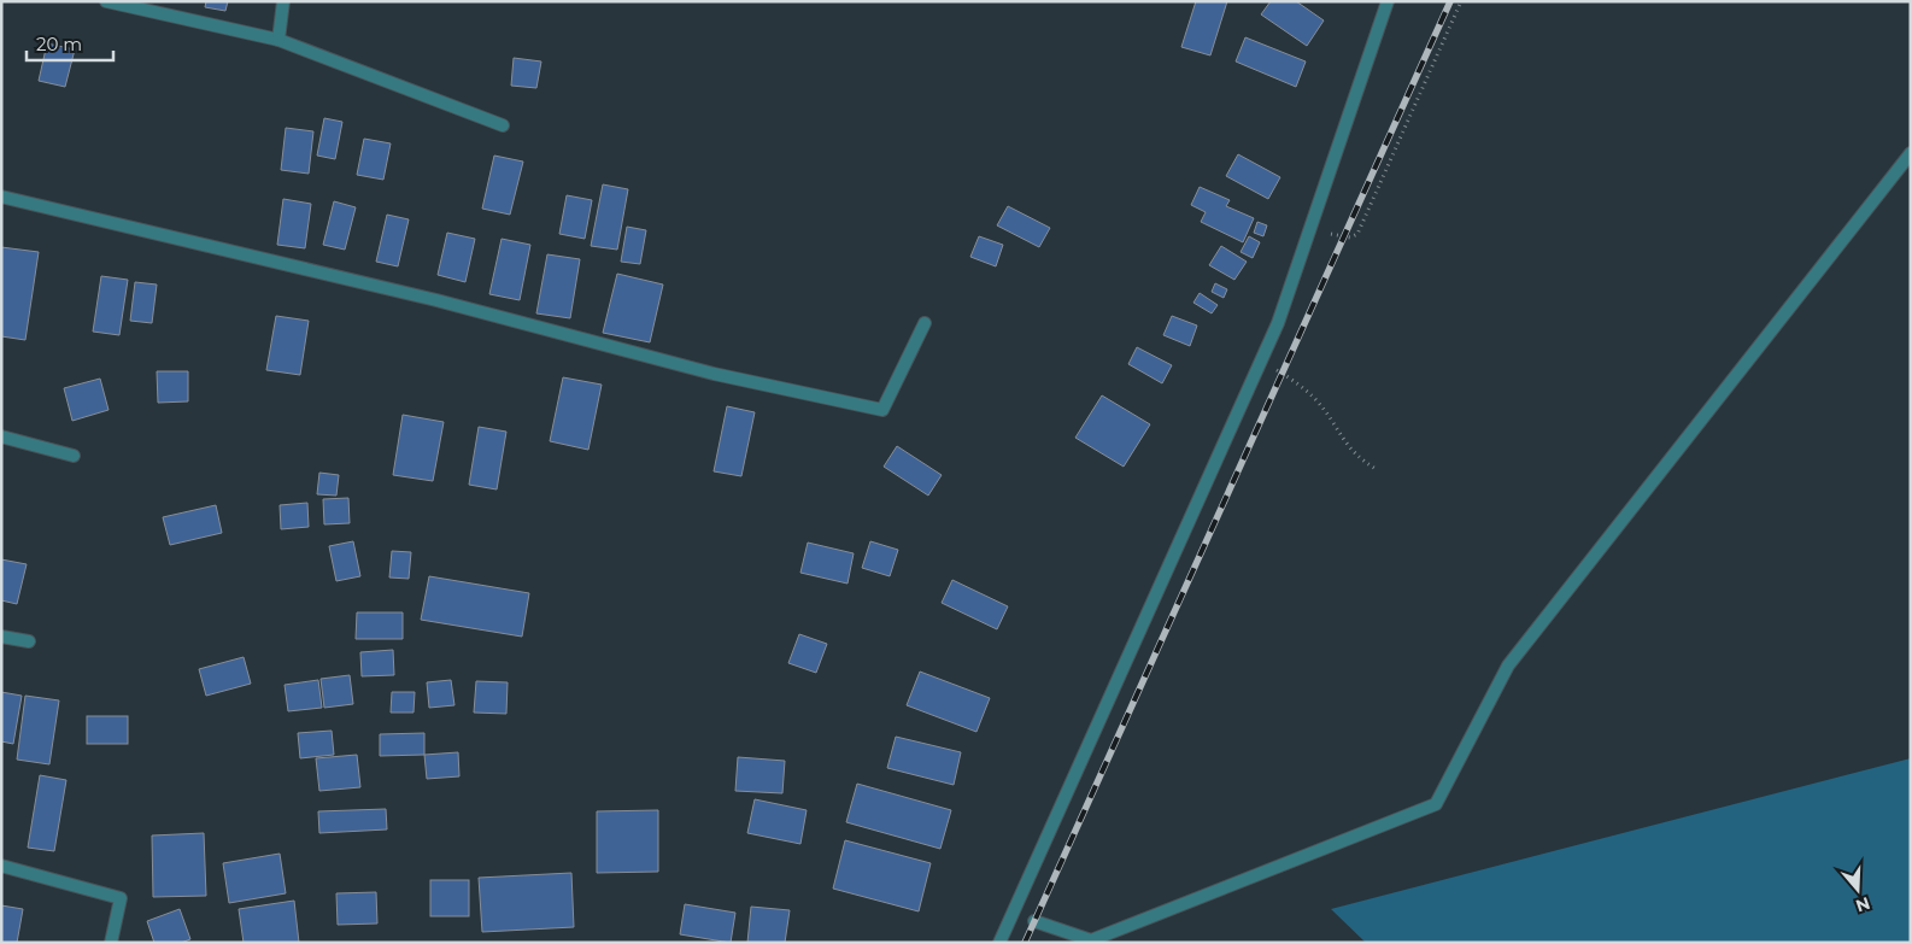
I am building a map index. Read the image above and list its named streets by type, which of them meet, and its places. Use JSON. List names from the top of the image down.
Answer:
{
  "scale_bar": "20 m",
  "north": "bottom"
}
